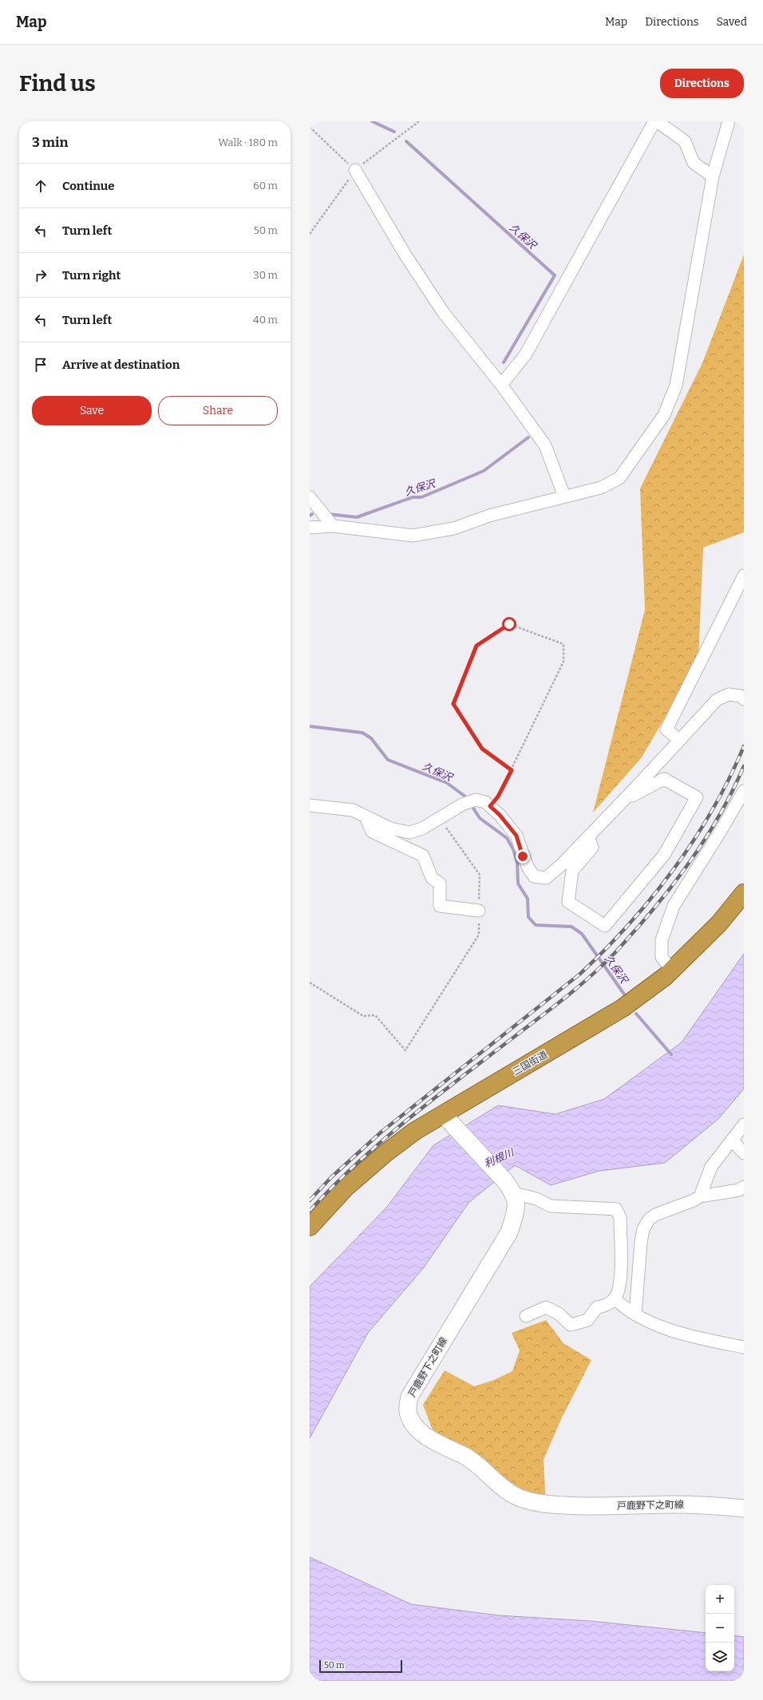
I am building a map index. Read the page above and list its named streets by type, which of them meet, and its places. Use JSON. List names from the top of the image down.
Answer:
{
  "streets": {
    "highway": ["三国街道"],
    "main road": ["戸鹿野下之町線"]
  },
  "water": ["久保沢", "利根川"],
  "scale_bar": "50 m",
  "page": {
    "header": "Map",
    "nav": ["Map", "Directions", "Saved"],
    "buttons": [
      "Directions",
      ["Save", "Share"]
    ],
    "title": "Find us",
    "heading": ["3 min", "Walk · 180 m"],
    "list": [
      ["Continue", "60 m"],
      ["Turn left", "50 m"],
      ["Turn right", "30 m"],
      ["Turn left", "40 m"],
      "Arrive at destination"
    ],
    "map_buttons": ["+", "−"],
    "scale": "50 m"
  }
}
